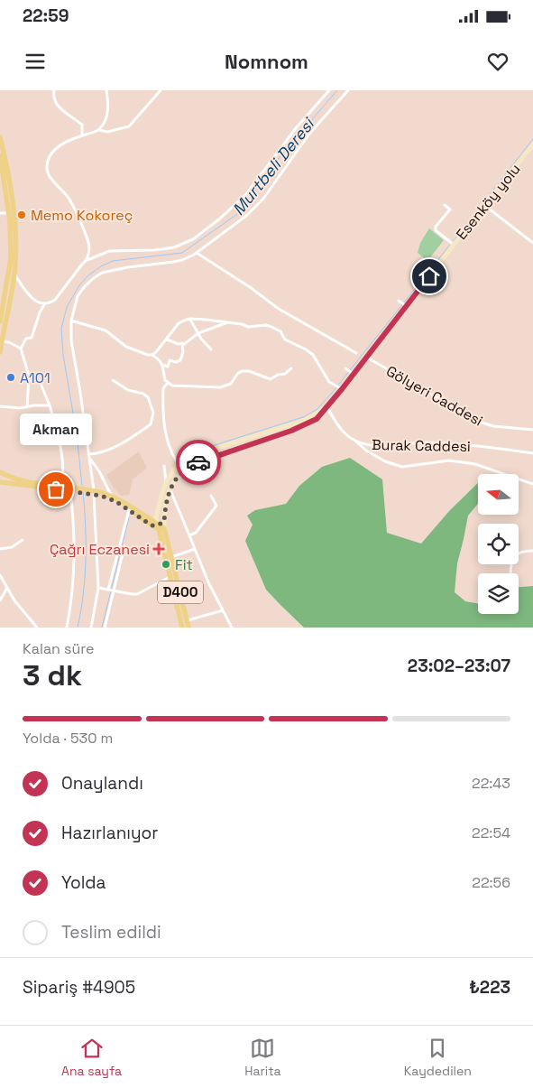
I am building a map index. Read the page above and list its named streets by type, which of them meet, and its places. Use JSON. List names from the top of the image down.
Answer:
{
  "streets": {
    "main road": ["D400"],
    "street": ["Esenköy yolu", "Gölyeri Caddesi", "Burak Caddesi"]
  },
  "crossings": [
    ["Esenköy yolu", "Gölyeri Caddesi"],
    ["Esenköy yolu", "Burak Caddesi"]
  ],
  "water": ["Murtbeli Deresi"],
  "places": {
    "other": [
      "Memo Kokoreç",
      "A101",
      "Akman",
      "Fit"
    ],
    "health": ["Çağrı Eczanesi"]
  },
  "north": "left",
  "page": {
    "status": "22:59",
    "header": "Nomnom",
    "bubble": "Akman",
    "heading": ["3 dk", "Kalan süre", "23:02–23:07"],
    "panel": ["Sipariş #4905", "₺223"],
    "bar": "Yolda · 530 m",
    "list": [
      ["Onaylandı", "22:43"],
      ["Hazırlanıyor", "22:54"],
      ["Yolda", "22:56"],
      "Teslim edildi"
    ],
    "tabs": ["Ana sayfa", "Harita", "Kaydedilen"]
  }
}
